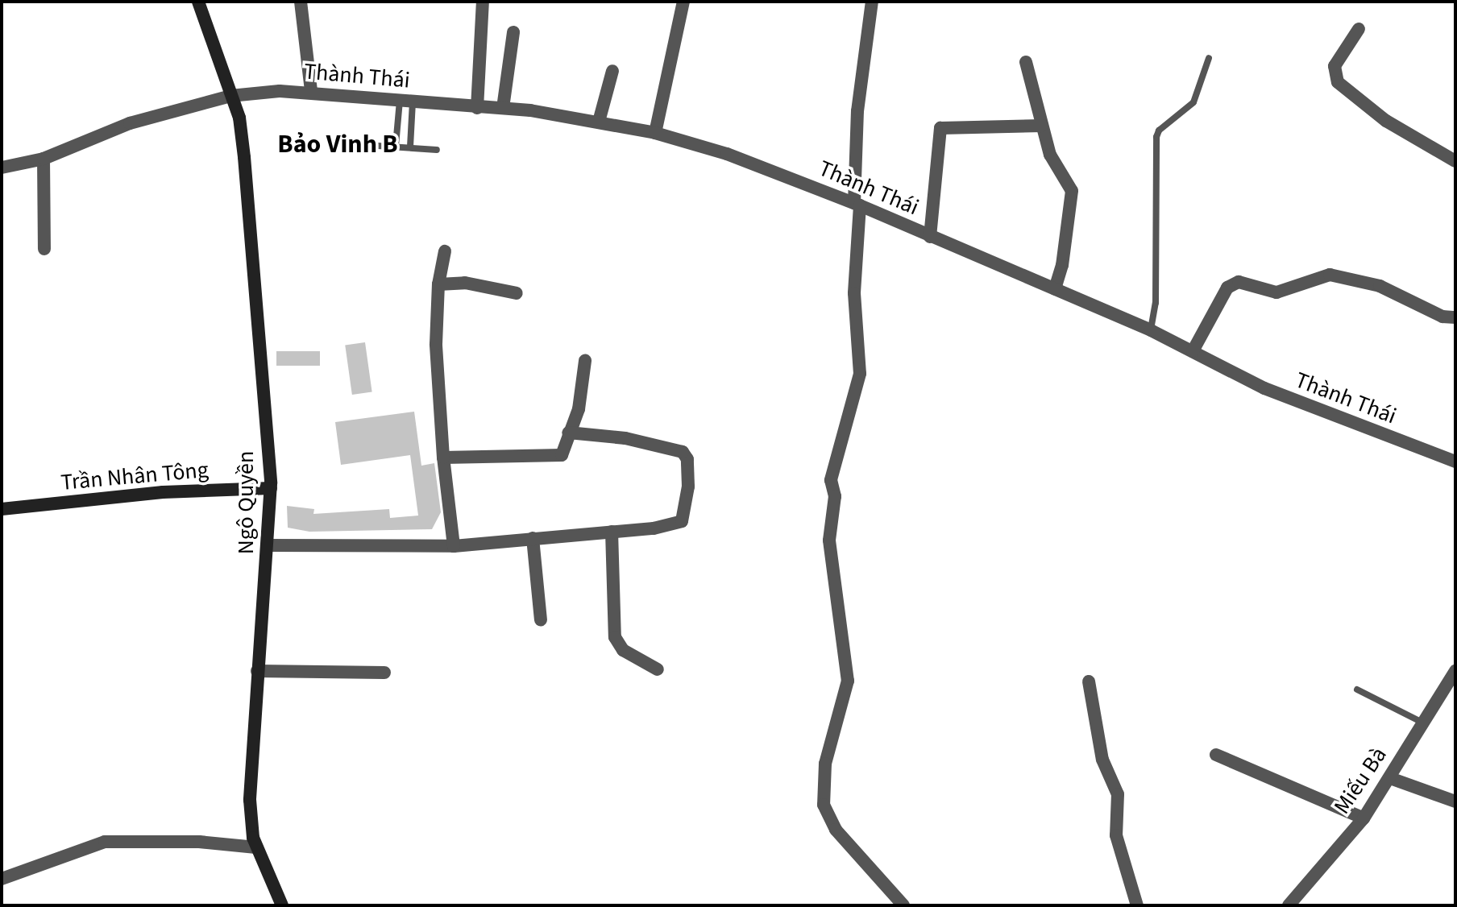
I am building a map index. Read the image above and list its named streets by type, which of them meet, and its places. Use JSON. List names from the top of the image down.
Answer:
{
  "streets": {
    "street": [
      "Thành Thái",
      "Trần Nhân Tông",
      "Ngô Quyền",
      "Miếu Bà"
    ]
  },
  "crossings": [
    ["Thành Thái", "Ngô Quyền"],
    ["Trần Nhân Tông", "Ngô Quyền"]
  ],
  "districts": ["Bảo Vinh B"]
}
